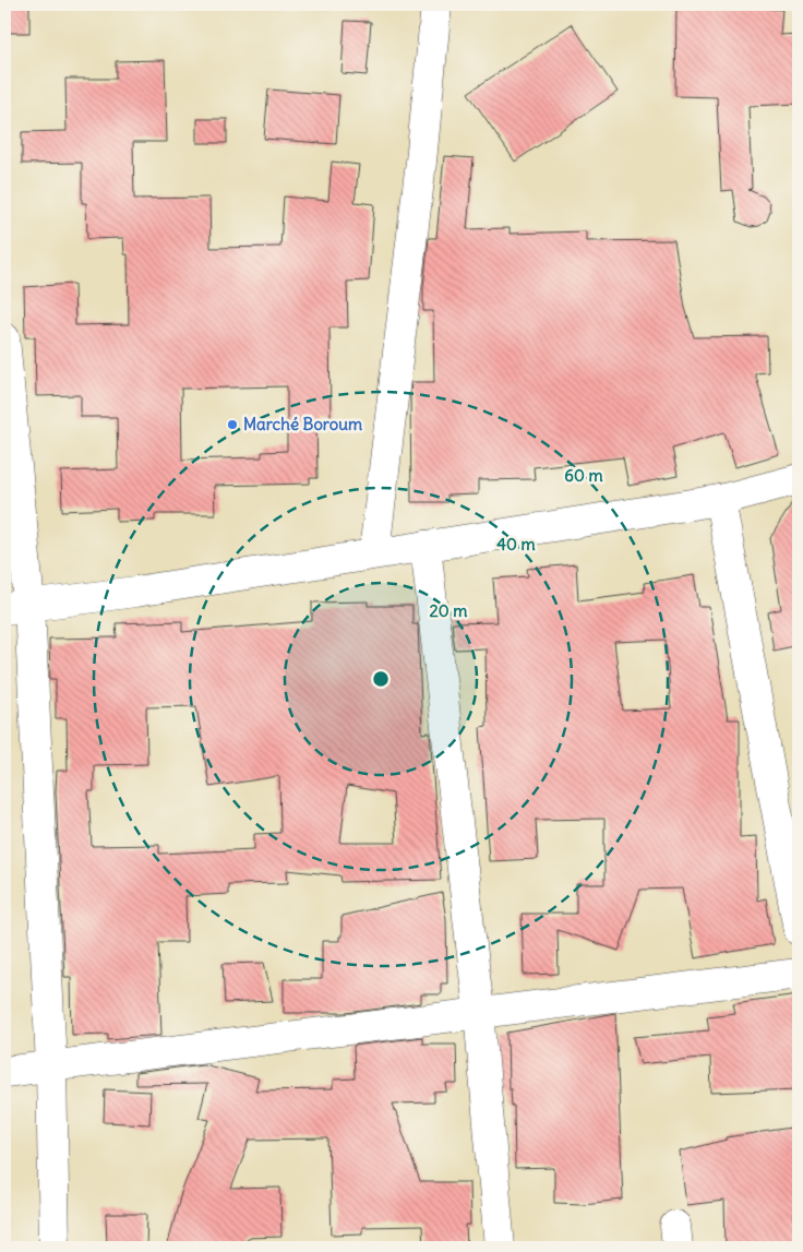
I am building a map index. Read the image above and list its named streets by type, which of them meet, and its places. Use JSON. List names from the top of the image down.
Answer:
{
  "places": ["Marché Boroum"],
  "rings": ["60 m", "40 m", "20 m"]
}
